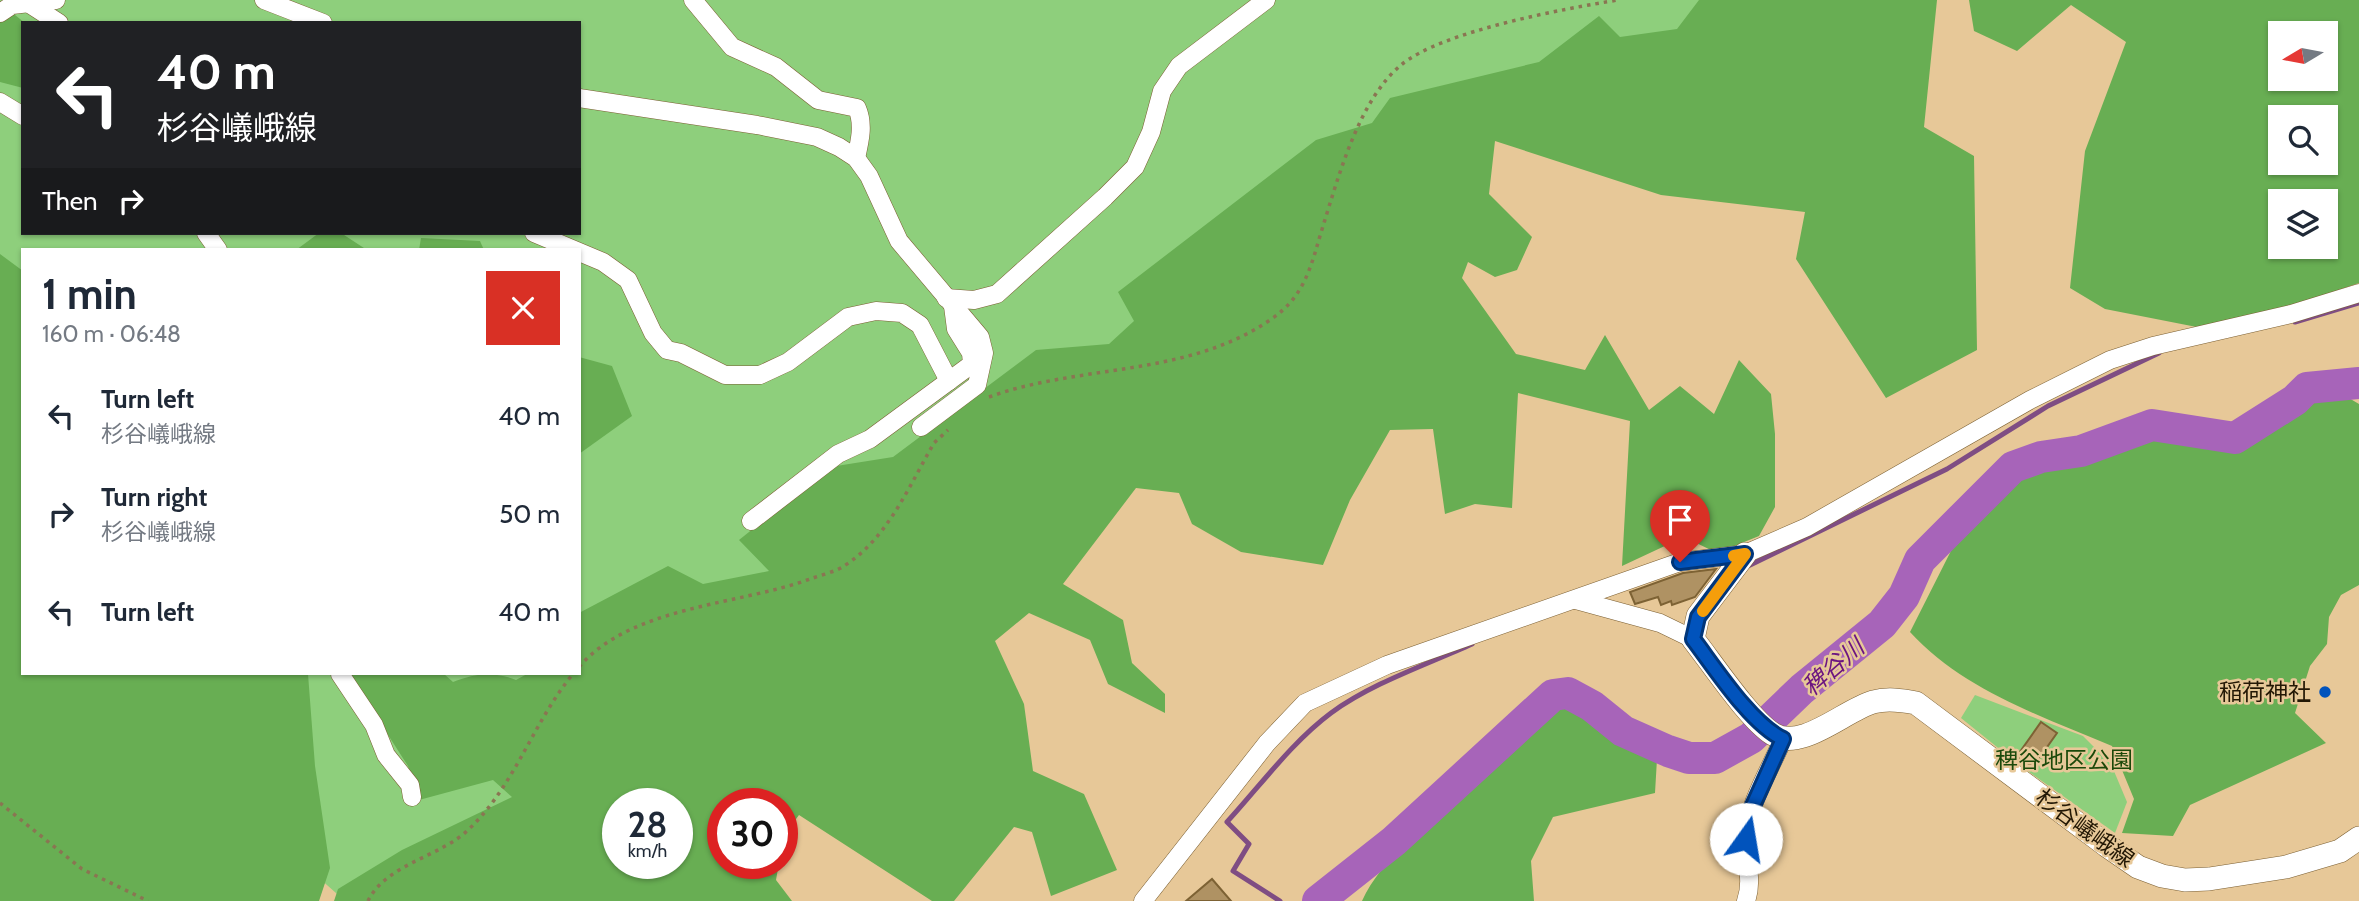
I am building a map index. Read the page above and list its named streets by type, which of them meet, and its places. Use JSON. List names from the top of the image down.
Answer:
{
  "streets": {
    "main road": ["杉谷嶬峨線"]
  },
  "water": ["稗谷川"],
  "parks": ["稗谷地区公園"],
  "places": ["稲荷神社"],
  "north": "left",
  "page": {
    "turn": ["40 m", "杉谷嶬峨線"],
    "then": "Then",
    "heading": ["1 min", "160 m · 06:48"],
    "list": [
      {
        "name": "Turn left",
        "note": "杉谷嶬峨線",
        "value": "40 m"
      },
      {
        "name": "Turn right",
        "note": "杉谷嶬峨線",
        "value": "50 m"
      },
      {
        "name": "Turn left",
        "value": "40 m"
      }
    ],
    "speed": "28 km/h",
    "limit": "30"
  }
}
